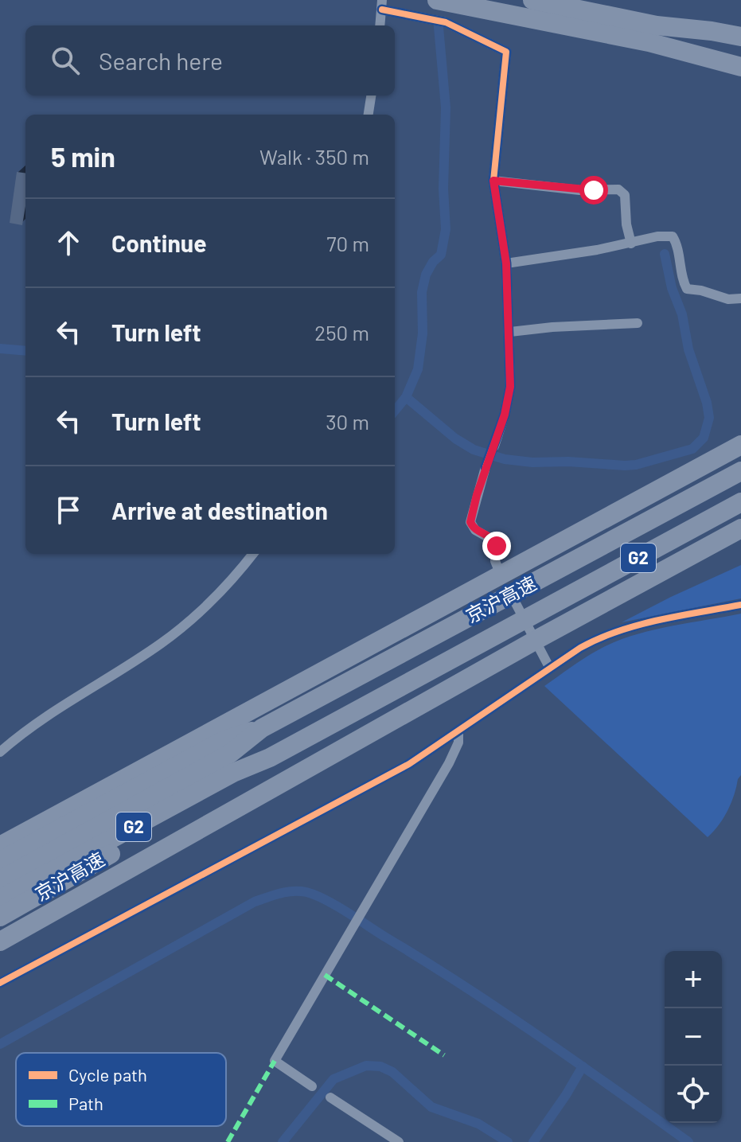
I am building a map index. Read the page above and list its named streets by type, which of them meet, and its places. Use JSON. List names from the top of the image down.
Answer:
{
  "streets": {
    "highway": ["G2", "京沪高速"]
  },
  "legend": ["Cycle path", "Path"],
  "page": {
    "search": "Search here",
    "heading": ["5 min", "Walk · 350 m"],
    "list": [
      ["Continue", "70 m"],
      ["Turn left", "250 m"],
      ["Turn left", "30 m"],
      "Arrive at destination"
    ],
    "map_buttons": ["+", "−"]
  }
}
